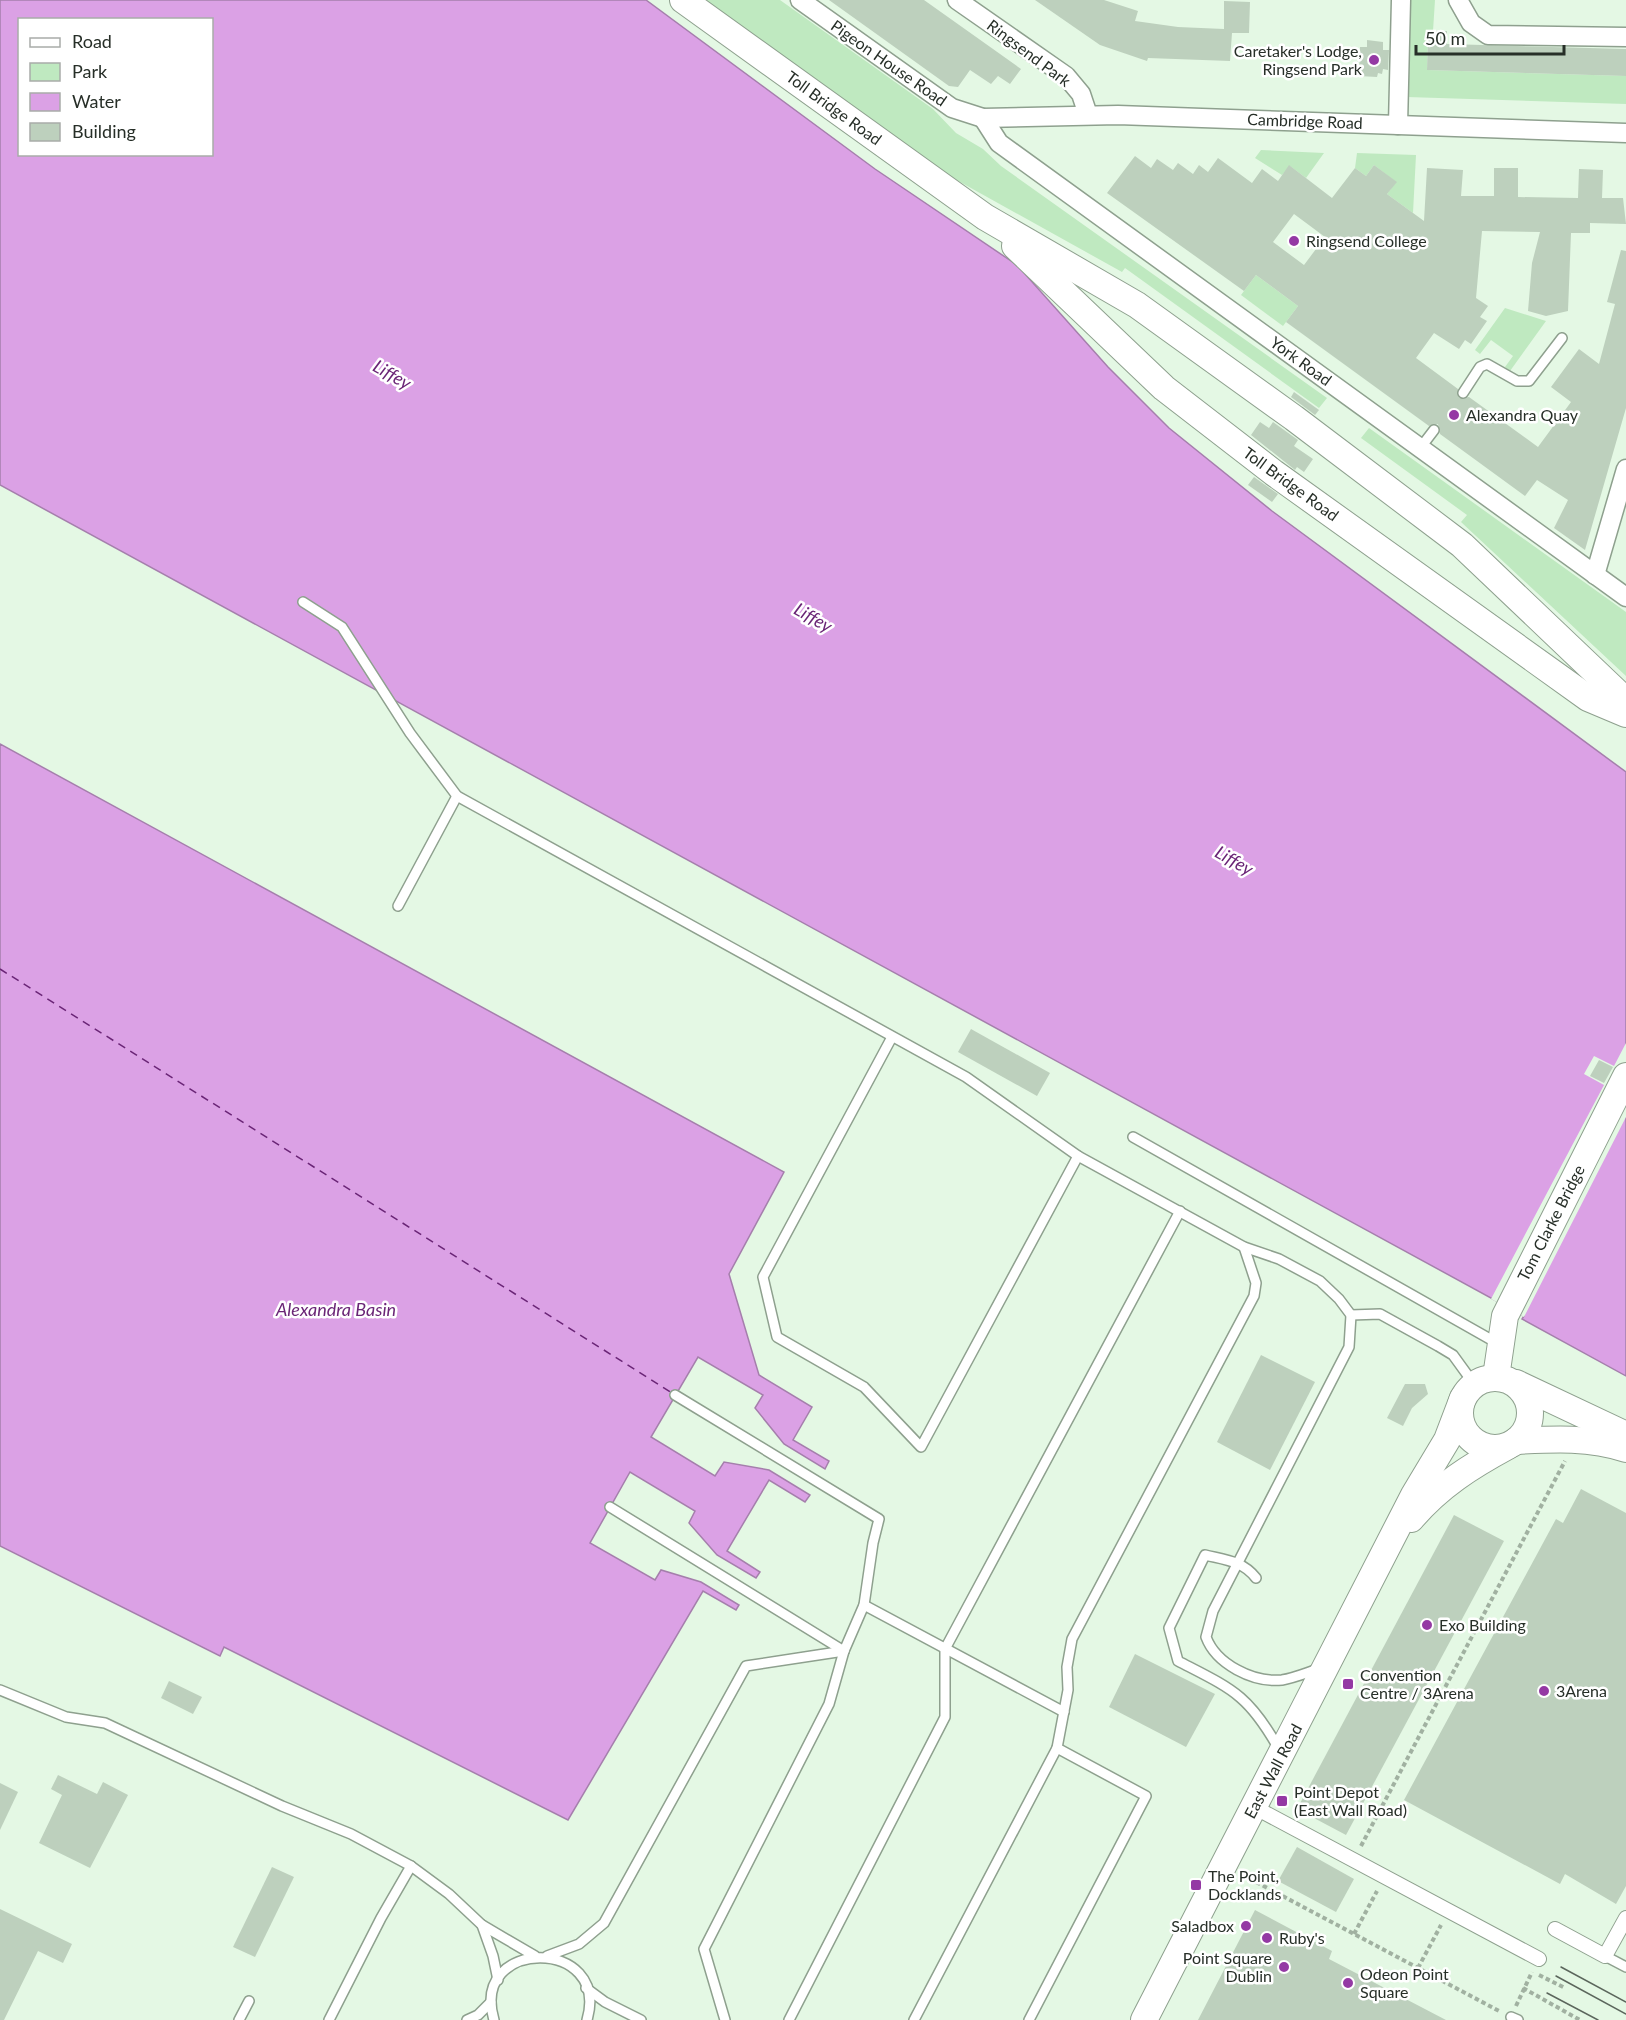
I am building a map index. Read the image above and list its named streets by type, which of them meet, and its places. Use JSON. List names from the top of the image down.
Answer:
{
  "streets": {
    "main road": ["Toll Bridge Road", "Tom Clarke Bridge", "East Wall Road"],
    "street": [
      "Ringsend Park",
      "Pigeon House Road",
      "Cambridge Road",
      "York Road"
    ]
  },
  "crossings": [
    ["Ringsend Park", "Cambridge Road"],
    ["Pigeon House Road", "Cambridge Road"],
    ["Pigeon House Road", "York Road"],
    ["Cambridge Road", "York Road"],
    ["Tom Clarke Bridge", "East Wall Road"]
  ],
  "water": ["Liffey", "Alexandra Basin"],
  "places": {
    "other": [
      "Caretaker's Lodge, Ringsend Park",
      "Ringsend College",
      "Alexandra Quay",
      "Exo Building",
      "3Arena",
      "Saladbox",
      "Ruby's",
      "Point Square Dublin",
      "Odeon Point Square"
    ],
    "transit": ["Convention Centre / 3Arena", "Point Depot (East Wall Road)", "The Point, Docklands"]
  },
  "legend": [
    "Road",
    "Park",
    "Water",
    "Building"
  ],
  "scale_bar": "50 m"
}
